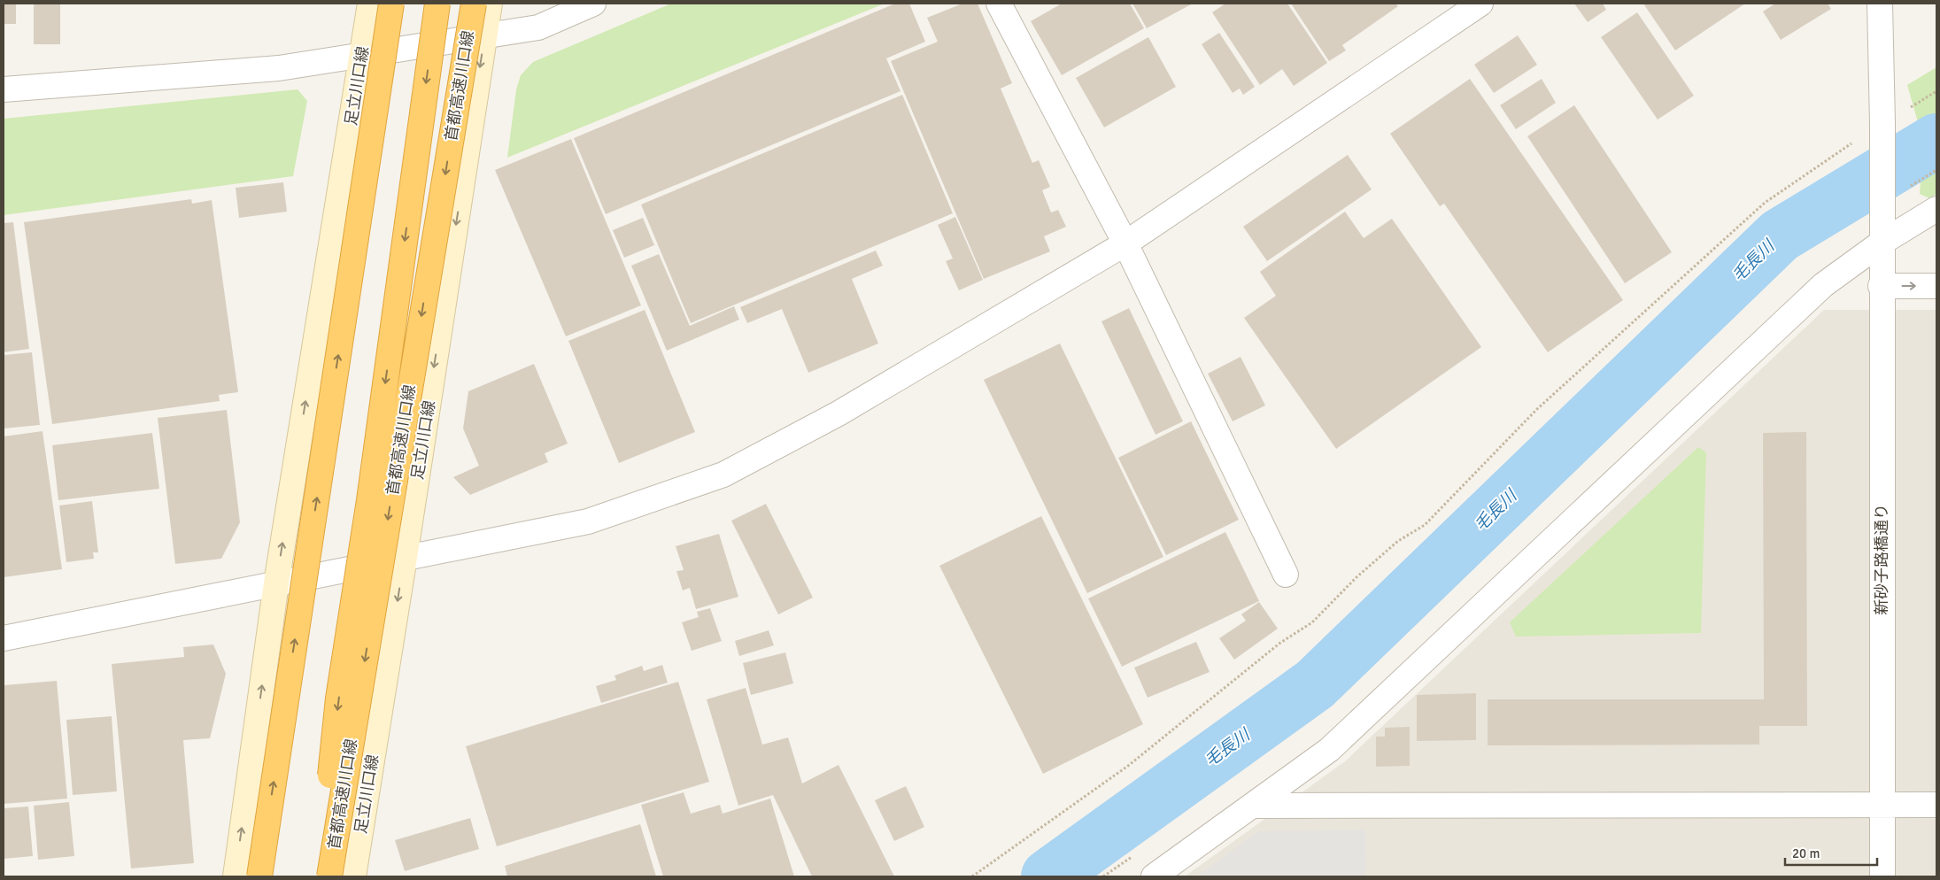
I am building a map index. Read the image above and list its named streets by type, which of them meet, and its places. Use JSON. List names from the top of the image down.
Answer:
{
  "streets": {
    "highway": ["首都高速川口線"],
    "main road": ["足立川口線"],
    "street": ["新砂子路橋通り"]
  },
  "water": ["毛長川"],
  "scale_bar": "20 m"
}
